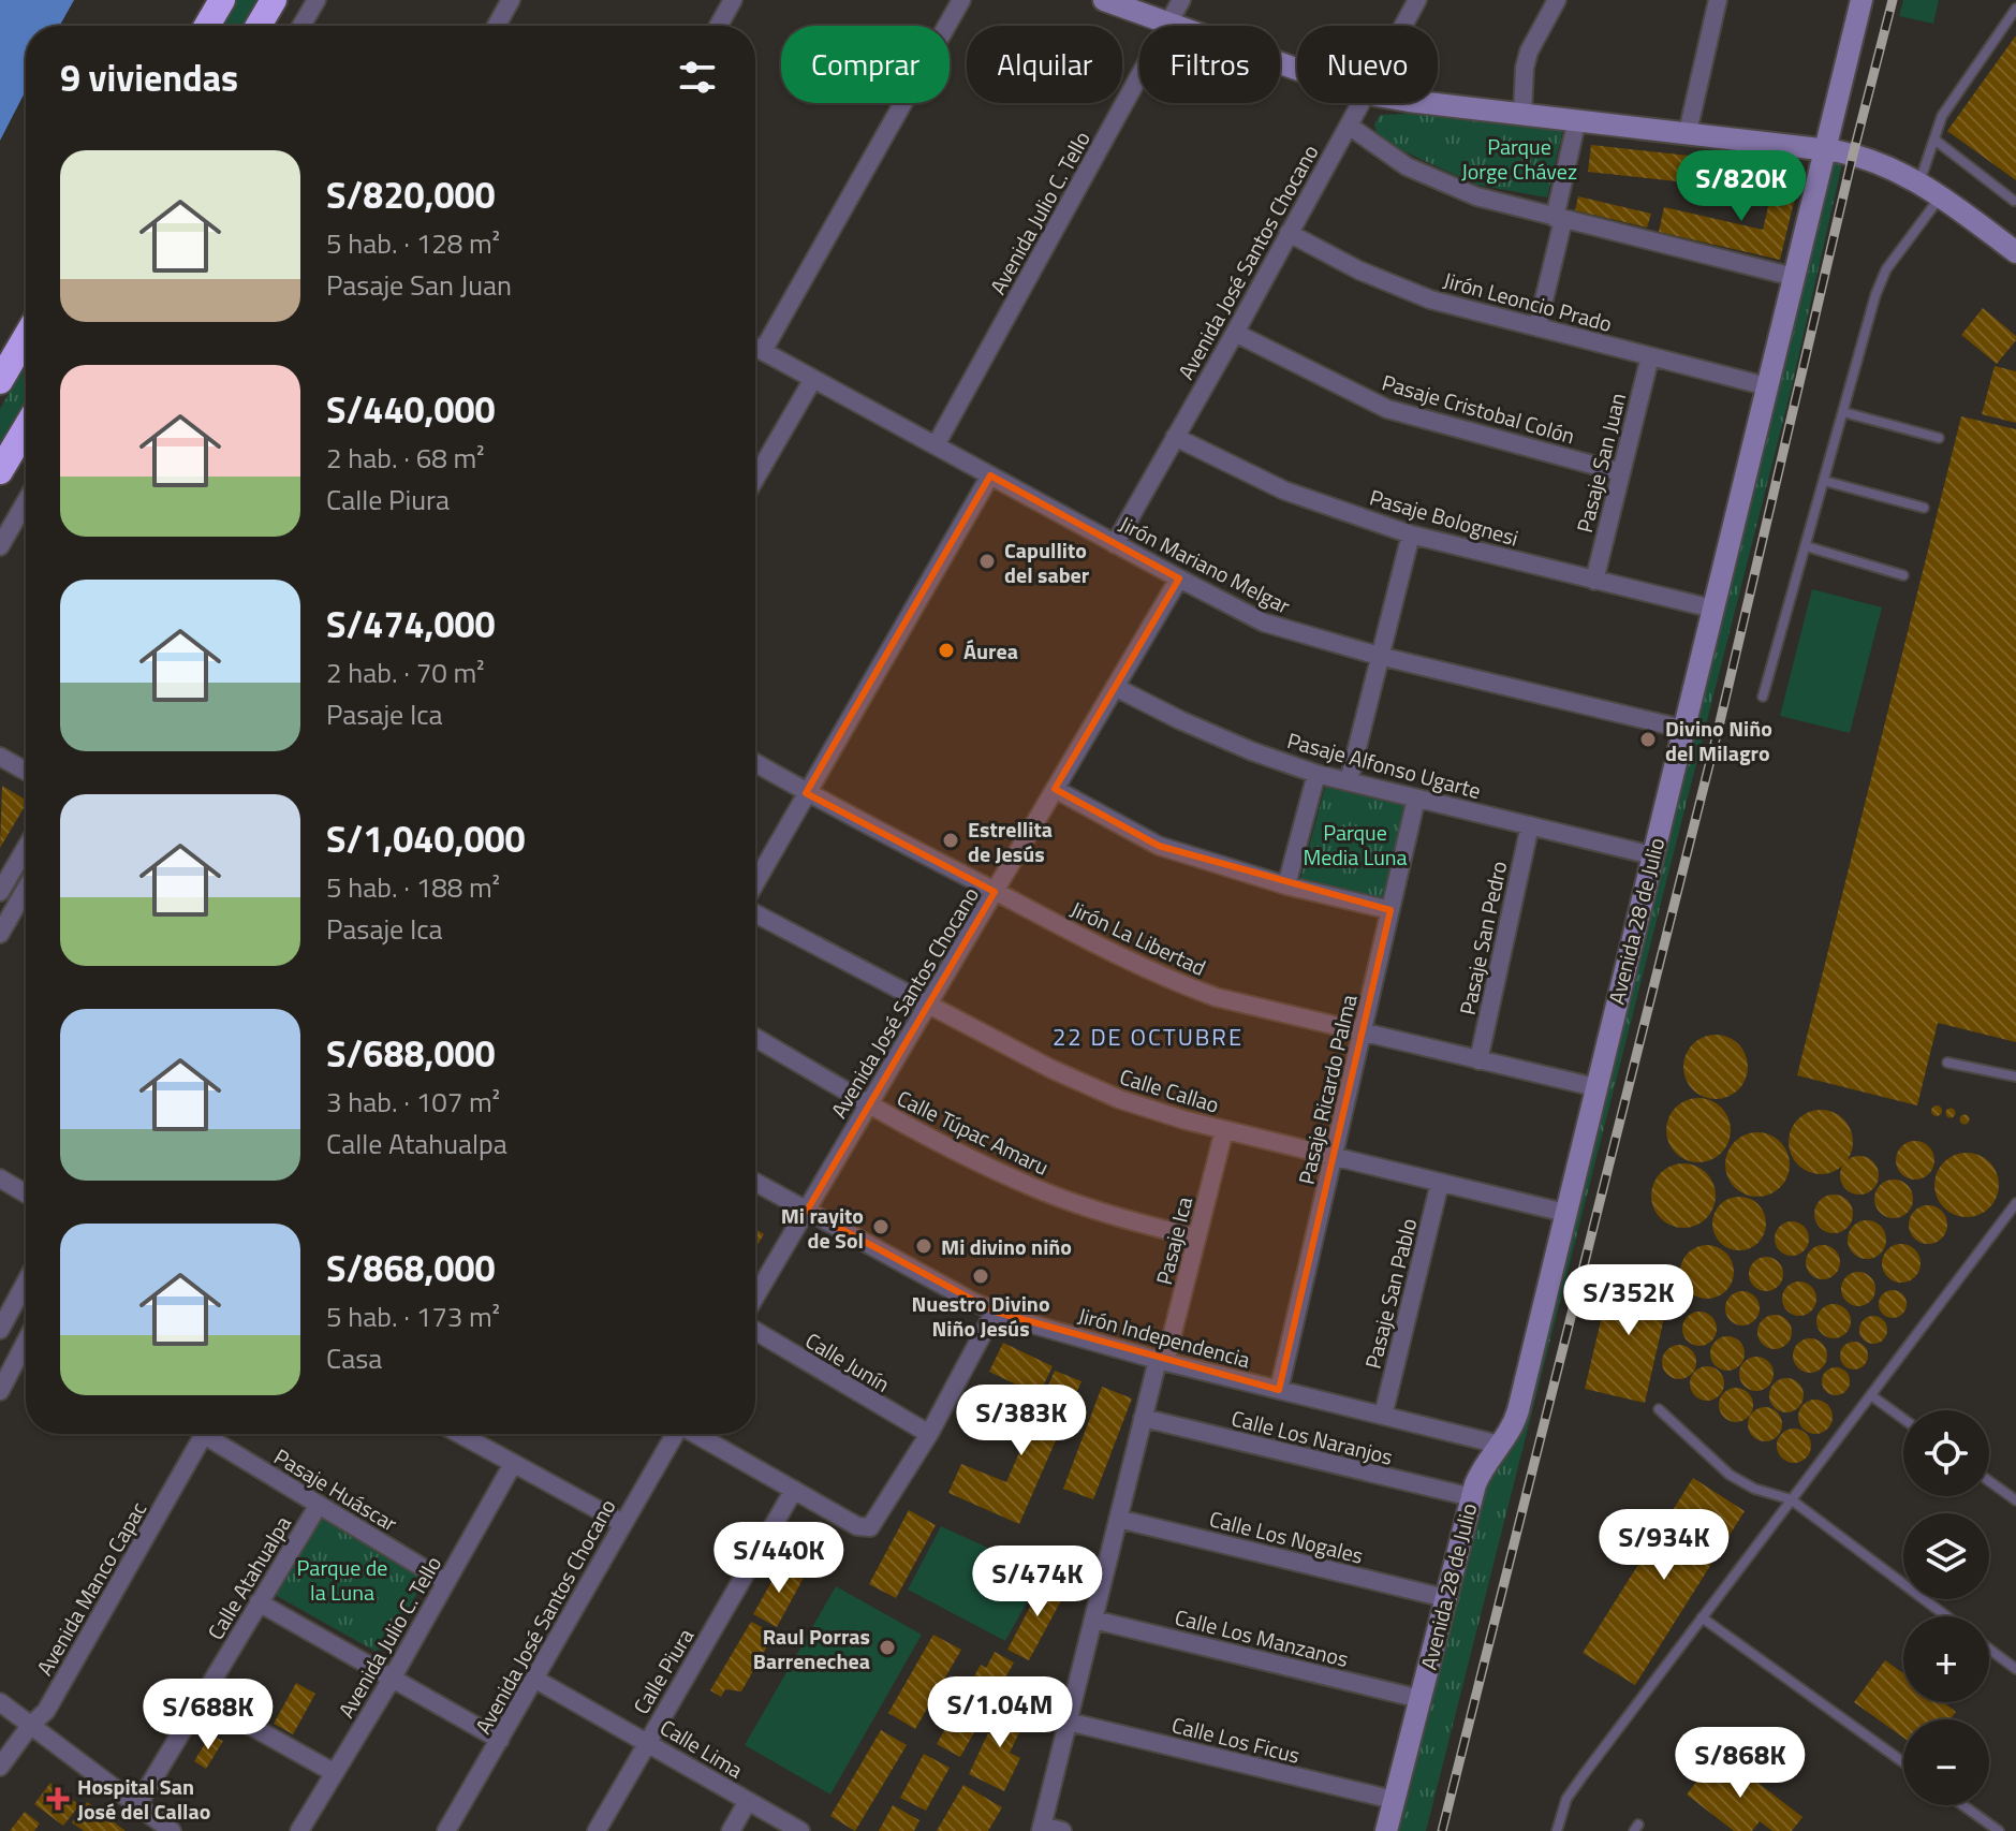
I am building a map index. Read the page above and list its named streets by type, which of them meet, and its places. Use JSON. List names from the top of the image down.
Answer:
{
  "streets": {
    "street": [
      "Avenida Julio C. Tello",
      "Avenida José Santos Chocano",
      "Jirón Leoncio Prado",
      "Pasaje Cristobal Colón",
      "Pasaje San Juan",
      "Pasaje Bolognesi",
      "Jirón Mariano Melgar",
      "Pasaje Alfonso Ugarte",
      "Avenida 28 de Julio",
      "Jirón La Libertad",
      "Pasaje San Pedro",
      "Pasaje Ricardo Palma",
      "Calle Callao",
      "Calle Túpac Amaru",
      "Pasaje Ica",
      "Pasaje San Pablo",
      "Jirón Independencia",
      "Calle Junín",
      "Calle Los Naranjos",
      "Pasaje Huáscar",
      "Calle Los Nogales",
      "Calle Atahualpa",
      "Avenida Manco Capac",
      "Calle Los Manzanos",
      "Calle Piura",
      "Calle Los Ficus",
      "Calle Lima"
    ]
  },
  "crossings": [
    ["Avenida Julio C. Tello", "Jirón Mariano Melgar"],
    ["Avenida Julio C. Tello", "Pasaje Huáscar"],
    ["Avenida José Santos Chocano", "Jirón Leoncio Prado"],
    ["Avenida José Santos Chocano", "Pasaje Cristobal Colón"],
    ["Avenida José Santos Chocano", "Pasaje Bolognesi"],
    ["Avenida José Santos Chocano", "Jirón Mariano Melgar"],
    ["Avenida José Santos Chocano", "Pasaje Alfonso Ugarte"],
    ["Avenida José Santos Chocano", "Jirón La Libertad"],
    ["Avenida José Santos Chocano", "Calle Callao"],
    ["Avenida José Santos Chocano", "Calle Túpac Amaru"],
    ["Avenida José Santos Chocano", "Jirón Independencia"],
    ["Avenida José Santos Chocano", "Calle Lima"],
    ["Jirón Leoncio Prado", "Pasaje San Juan"],
    ["Jirón Leoncio Prado", "Avenida 28 de Julio"],
    ["Pasaje Cristobal Colón", "Pasaje San Juan"],
    ["Pasaje San Juan", "Pasaje Bolognesi"],
    ["Pasaje Bolognesi", "Avenida 28 de Julio"],
    ["Jirón Mariano Melgar", "Avenida 28 de Julio"],
    ["Pasaje Alfonso Ugarte", "Avenida 28 de Julio"],
    ["Pasaje Alfonso Ugarte", "Pasaje San Pedro"],
    ["Pasaje Alfonso Ugarte", "Pasaje Ricardo Palma"],
    ["Avenida 28 de Julio", "Jirón La Libertad"],
    ["Avenida 28 de Julio", "Calle Callao"],
    ["Avenida 28 de Julio", "Jirón Independencia"],
    ["Avenida 28 de Julio", "Calle Los Naranjos"],
    ["Avenida 28 de Julio", "Calle Los Nogales"],
    ["Avenida 28 de Julio", "Calle Los Manzanos"],
    ["Avenida 28 de Julio", "Calle Los Ficus"],
    ["Jirón La Libertad", "Pasaje San Pedro"],
    ["Jirón La Libertad", "Pasaje Ricardo Palma"],
    ["Pasaje Ricardo Palma", "Calle Callao"],
    ["Pasaje Ricardo Palma", "Jirón Independencia"],
    ["Calle Callao", "Pasaje Ica"],
    ["Calle Callao", "Pasaje San Pablo"],
    ["Calle Túpac Amaru", "Pasaje Ica"],
    ["Pasaje Ica", "Jirón Independencia"],
    ["Pasaje Ica", "Calle Los Naranjos"],
    ["Pasaje Ica", "Calle Los Nogales"],
    ["Pasaje Ica", "Calle Los Manzanos"],
    ["Pasaje Ica", "Calle Los Ficus"],
    ["Pasaje San Pablo", "Jirón Independencia"],
    ["Pasaje Huáscar", "Calle Atahualpa"],
    ["Calle Piura", "Calle Lima"]
  ],
  "districts": ["22 DE OCTUBRE"],
  "parks": ["Parque Jorge Chávez", "Parque Media Luna", "Parque de la Luna"],
  "places": {
    "other": [
      "Capullito del saber",
      "Áurea",
      "Divino Niño del Milagro",
      "Estrellita de Jesús",
      "Mi rayito de Sol",
      "Mi divino niño",
      "Nuestro Divino Niño Jesús",
      "Raul Porras Barrenechea"
    ],
    "health": ["Hospital San José del Callao"]
  },
  "page": {
    "chip": [
      "Comprar",
      "Alquilar",
      "Filtros",
      "Nuevo"
    ],
    "heading": "9 viviendas",
    "list": [
      {
        "name": "S/820,000",
        "note": "5 hab. · 128 m² · Pasaje San Juan"
      },
      {
        "name": "S/440,000",
        "note": "2 hab. · 68 m² · Calle Piura"
      },
      {
        "name": "S/474,000",
        "note": "2 hab. · 70 m² · Pasaje Ica"
      },
      {
        "name": "S/1,040,000",
        "note": "5 hab. · 188 m² · Pasaje Ica"
      },
      {
        "name": "S/688,000",
        "note": "3 hab. · 107 m² · Calle Atahualpa"
      },
      {
        "name": "S/868,000",
        "note": "5 hab. · 173 m² · Casa"
      }
    ],
    "price": [
      "S/820K",
      "S/352K",
      "S/383K",
      "S/934K",
      "S/440K",
      "S/474K",
      "S/1.04M",
      "S/688K",
      "S/868K"
    ],
    "map_buttons": ["+", "−"]
  }
}
